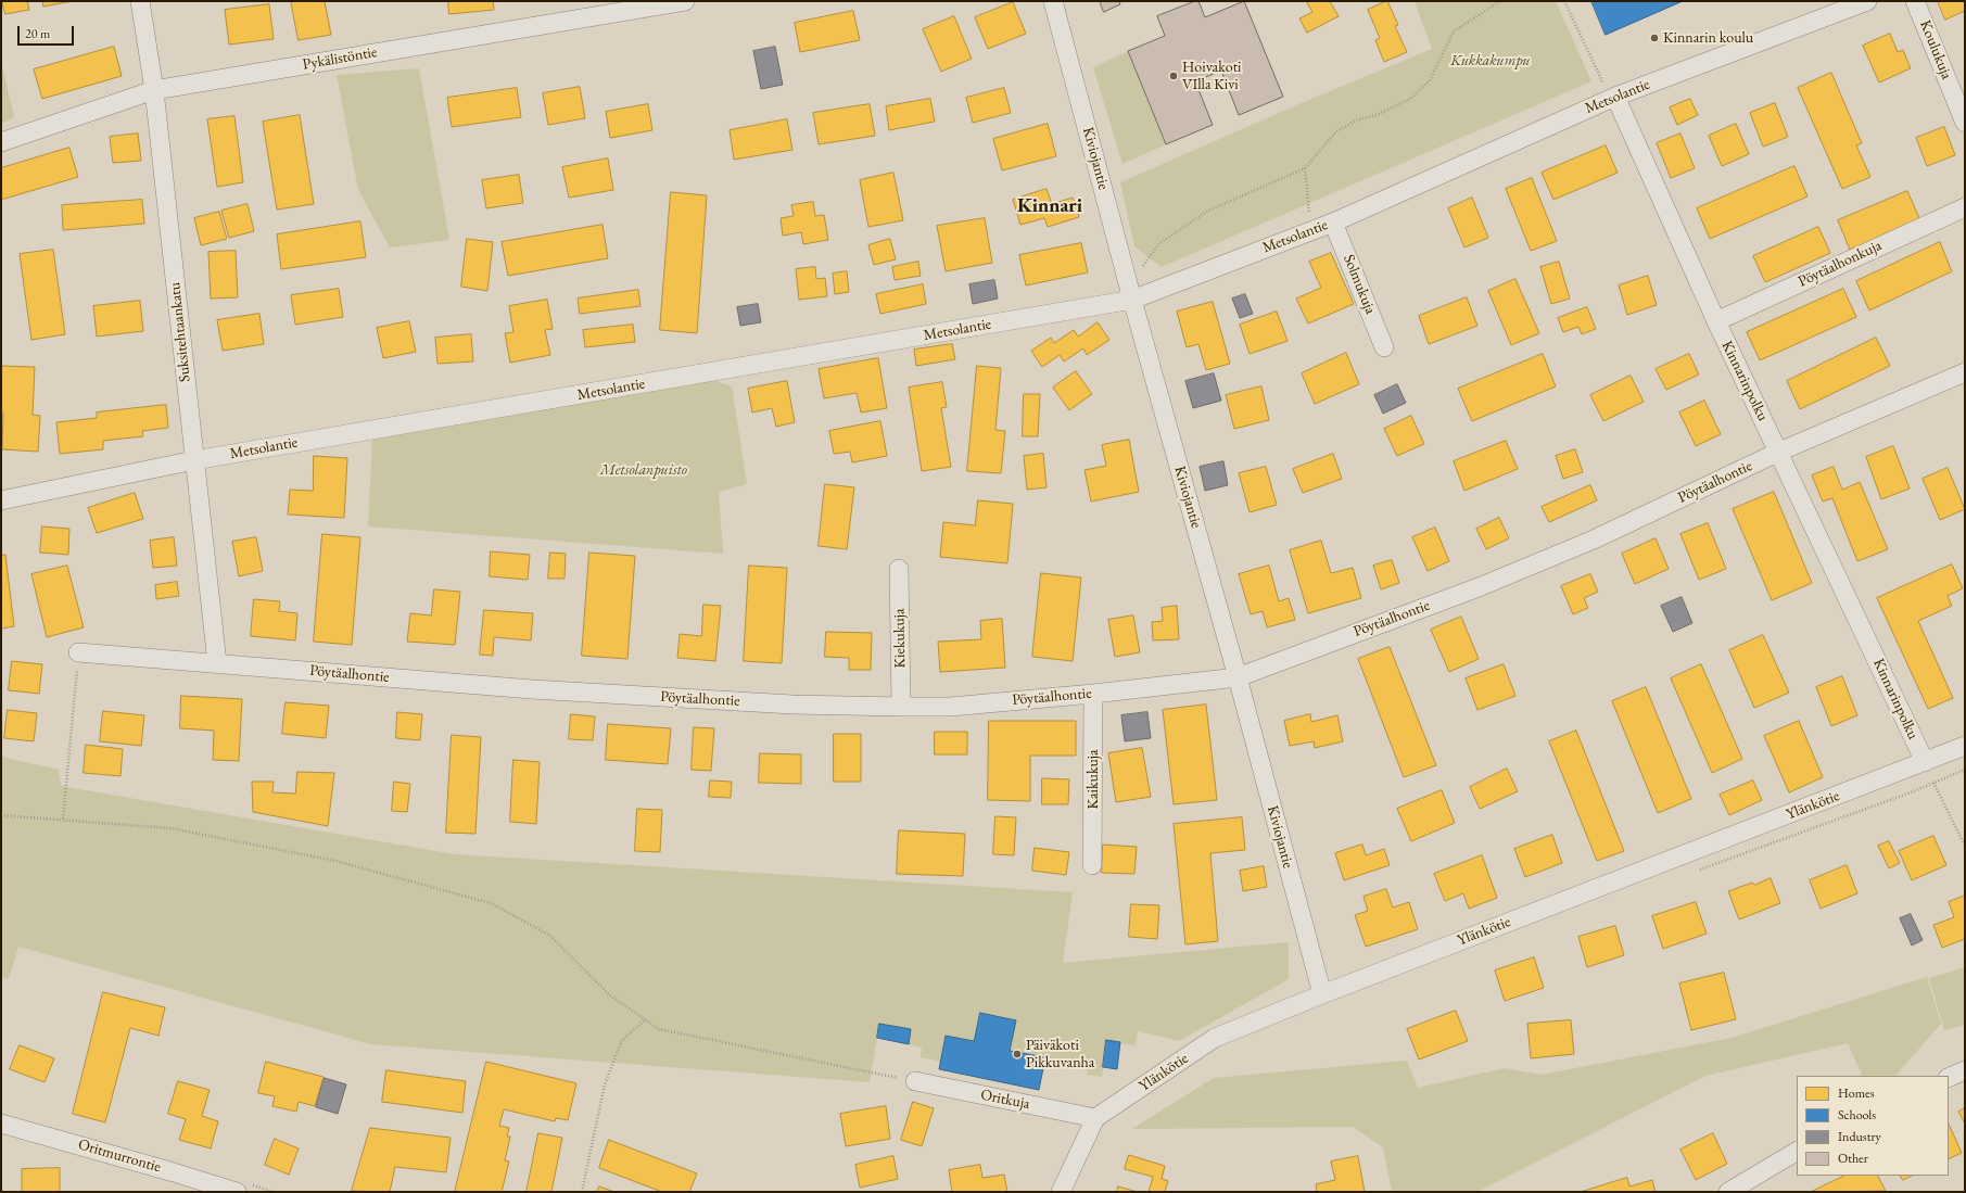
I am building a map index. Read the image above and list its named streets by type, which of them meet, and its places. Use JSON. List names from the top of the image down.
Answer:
{
  "streets": {
    "street": [
      "Koulukuja",
      "Pykälistöntie",
      "Metsolantie",
      "Kiviojantie",
      "Pöytäalhonkuja",
      "Solmukuja",
      "Suksitehtaankatu",
      "Kinnarinpolku",
      "Pöytäalhontie",
      "Kiekukuja",
      "Kaikukuja",
      "Ylänkötie",
      "Oritkuja",
      "Oritmurrontie"
    ]
  },
  "crossings": [
    ["Pykälistöntie", "Suksitehtaankatu"],
    ["Metsolantie", "Kiviojantie"],
    ["Metsolantie", "Solmukuja"],
    ["Metsolantie", "Suksitehtaankatu"],
    ["Metsolantie", "Kinnarinpolku"],
    ["Kiviojantie", "Pöytäalhontie"],
    ["Kiviojantie", "Ylänkötie"],
    ["Pöytäalhonkuja", "Kinnarinpolku"],
    ["Suksitehtaankatu", "Pöytäalhontie"],
    ["Kinnarinpolku", "Pöytäalhontie"],
    ["Kinnarinpolku", "Ylänkötie"],
    ["Pöytäalhontie", "Kiekukuja"],
    ["Pöytäalhontie", "Kaikukuja"],
    ["Ylänkötie", "Oritkuja"]
  ],
  "districts": ["Kinnari"],
  "parks": ["Kukkakumpu", "Metsolanpuisto"],
  "places": ["Kinnarin koulu", "Hoivakoti VIlla Kivi", "Päiväkoti Pikkuvanha"],
  "legend": [
    "Homes",
    "Schools",
    "Industry",
    "Other"
  ],
  "scale_bar": "20 m"
}
